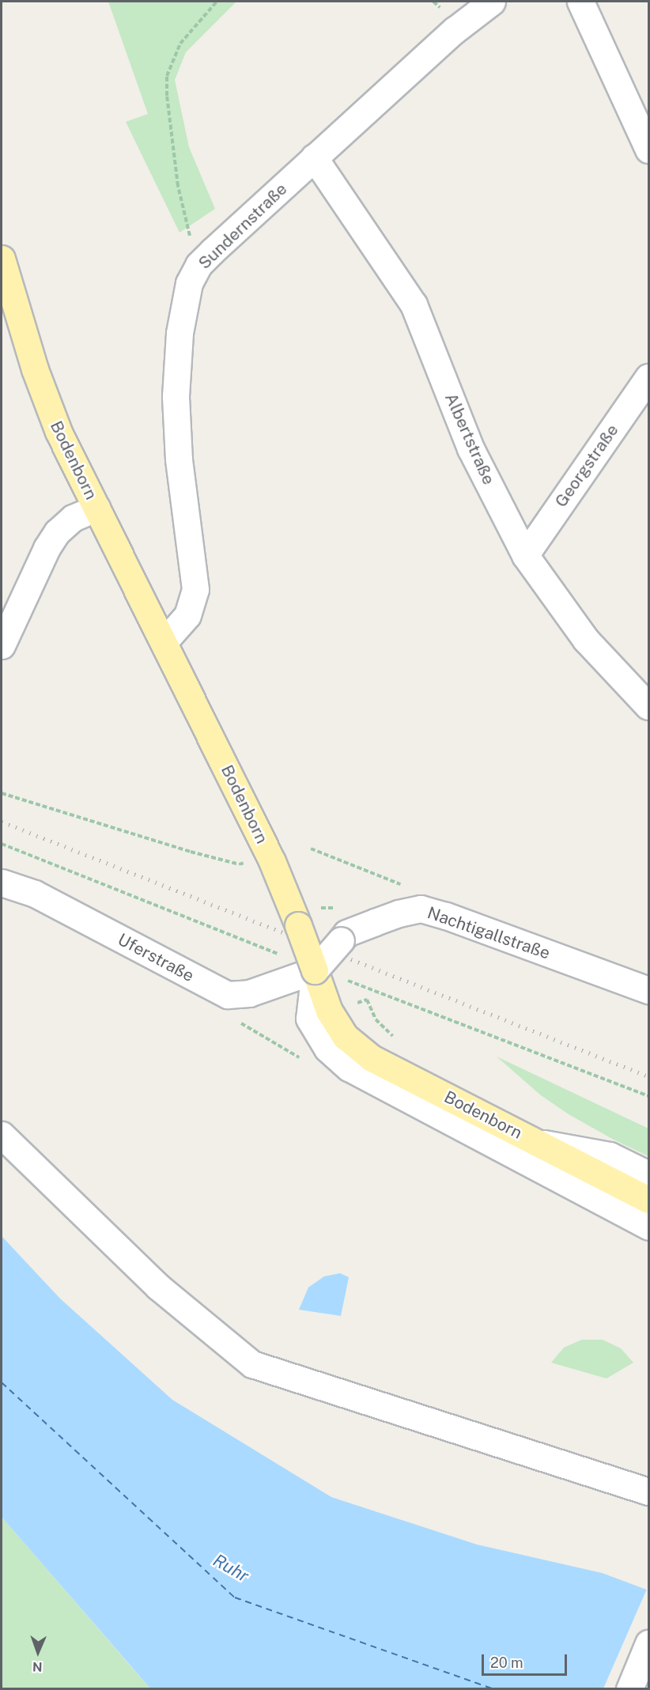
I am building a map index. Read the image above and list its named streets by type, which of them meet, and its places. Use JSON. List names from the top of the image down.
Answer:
{
  "streets": {
    "main road": ["Bodenborn"],
    "street": [
      "Sundernstraße",
      "Albertstraße",
      "Georgstraße",
      "Nachtigallstraße",
      "Uferstraße"
    ]
  },
  "crossings": [
    ["Sundernstraße", "Albertstraße"],
    ["Sundernstraße", "Bodenborn"],
    ["Albertstraße", "Georgstraße"],
    ["Bodenborn", "Nachtigallstraße"],
    ["Bodenborn", "Uferstraße"],
    ["Nachtigallstraße", "Uferstraße"]
  ],
  "water": ["Ruhr"],
  "scale_bar": "20 m",
  "north": "bottom"
}
